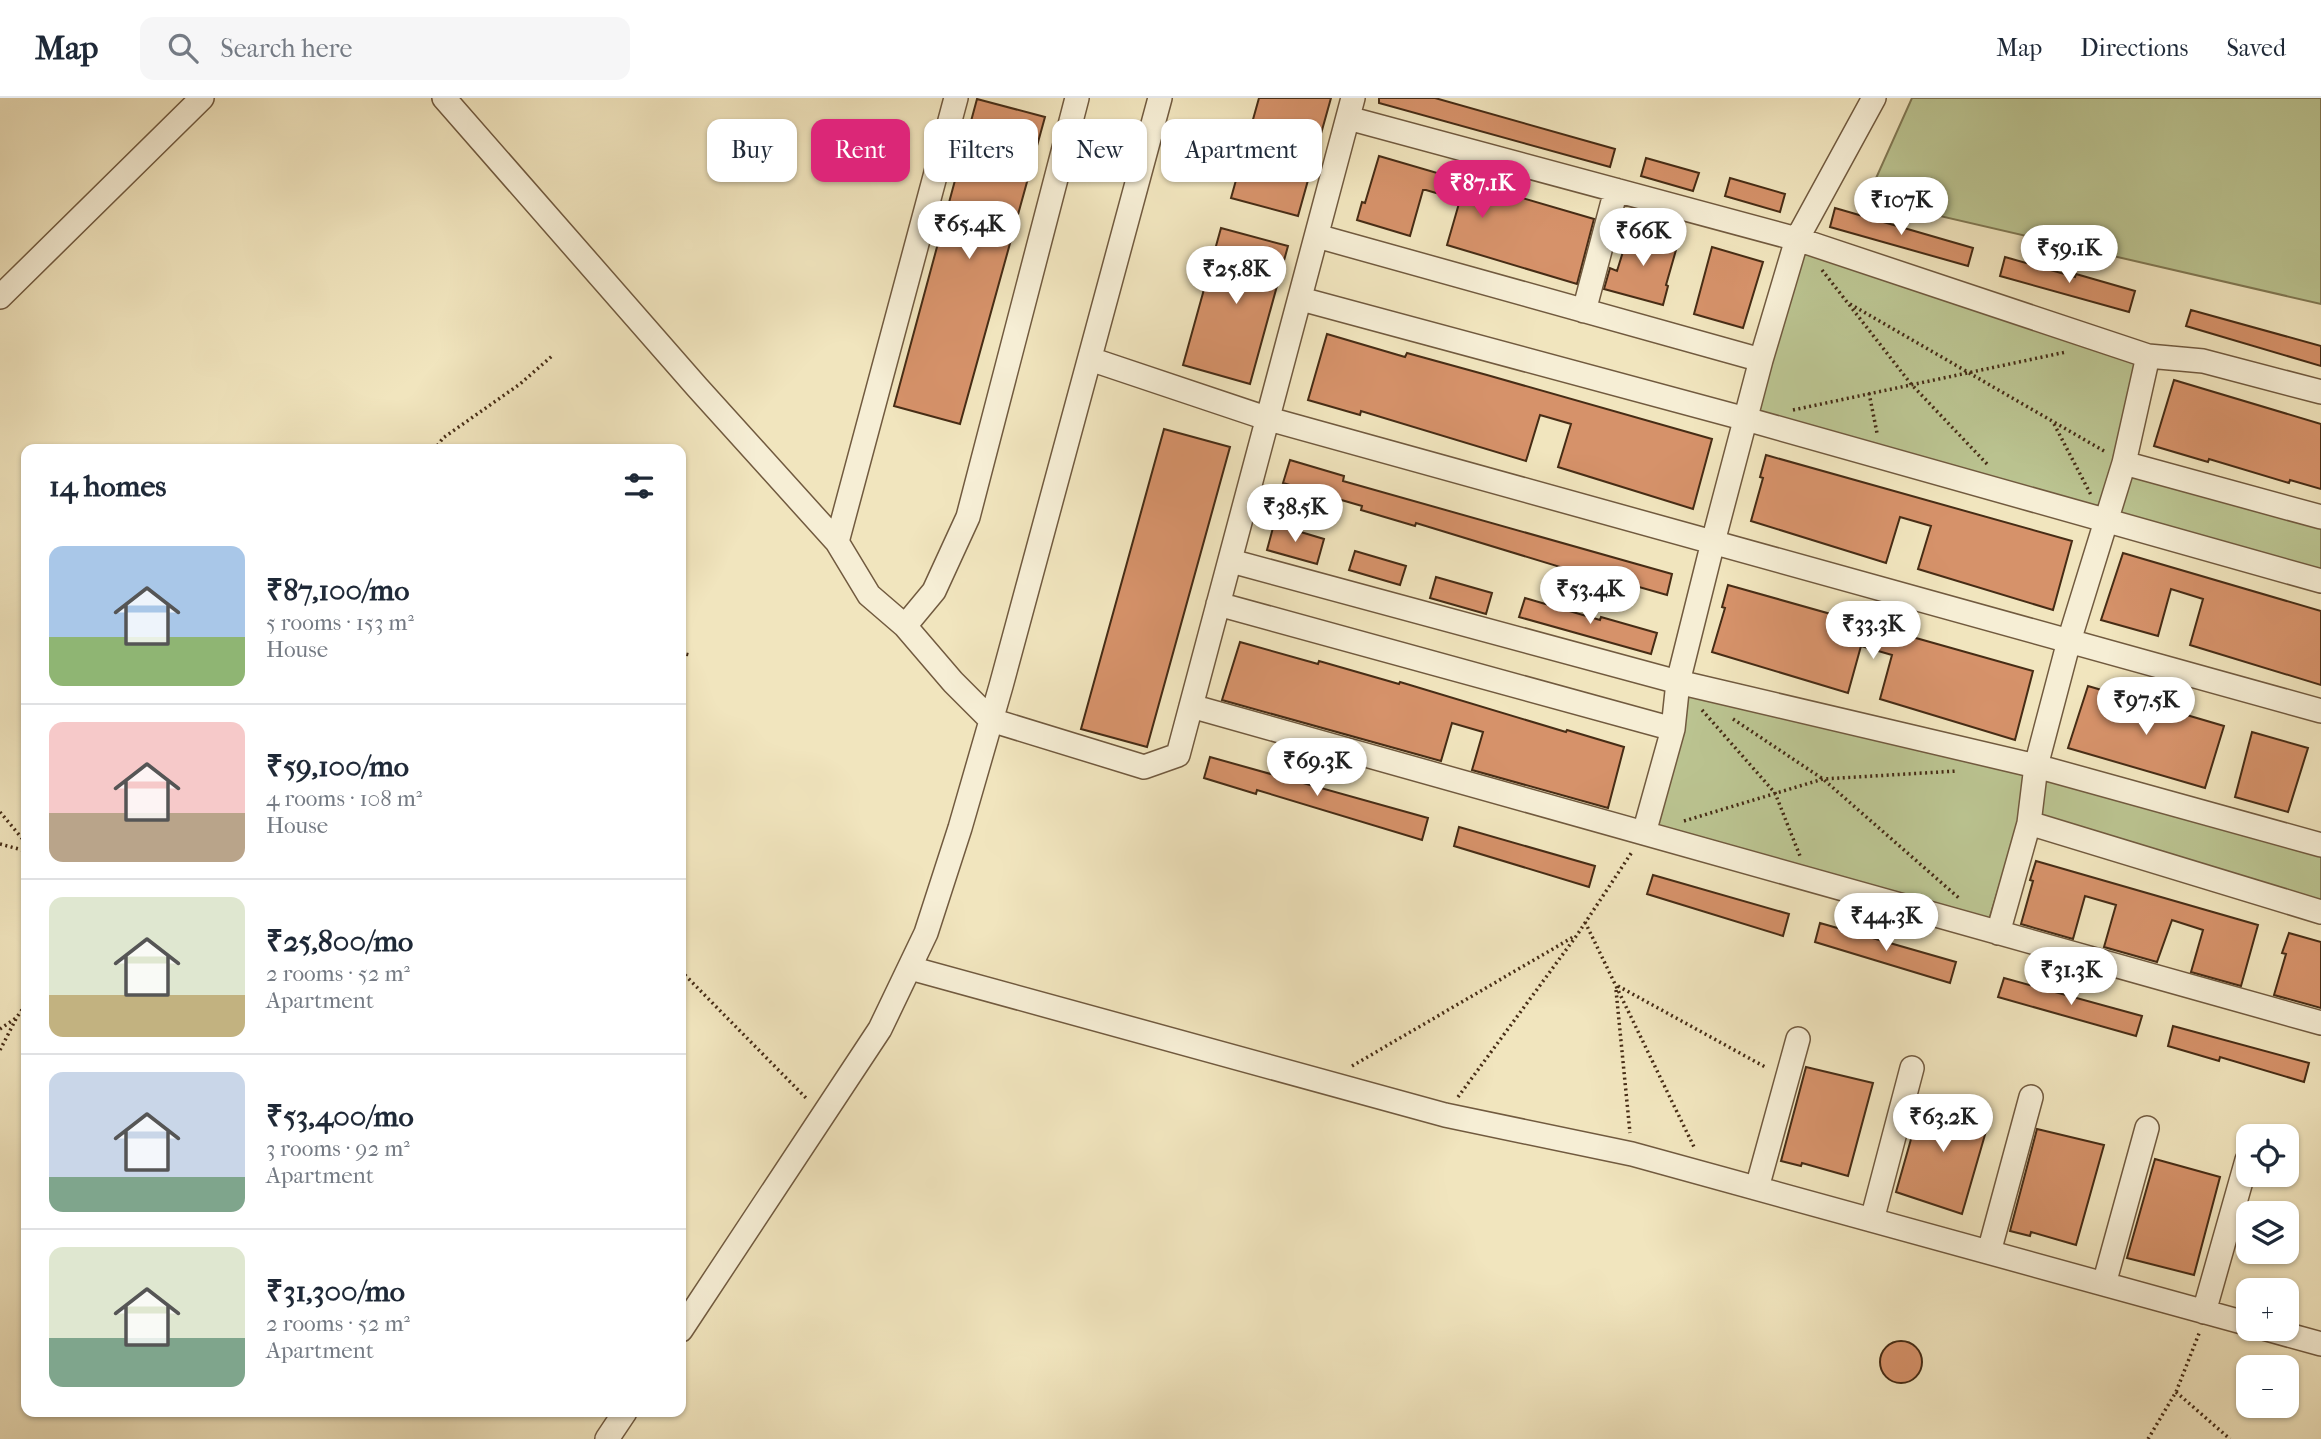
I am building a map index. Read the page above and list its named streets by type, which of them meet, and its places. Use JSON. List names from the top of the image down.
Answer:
{
  "page": {
    "header": "Map",
    "search": "Search here",
    "nav": ["Map", "Directions", "Saved"],
    "chip": [
      "Buy",
      "Rent",
      "Filters",
      "New",
      "Apartment"
    ],
    "price": [
      "₹87.1K",
      "₹107K",
      "₹65.4K",
      "₹66K",
      "₹59.1K",
      "₹25.8K",
      "₹38.5K",
      "₹53.4K",
      "₹33.3K",
      "₹97.5K",
      "₹69.3K",
      "₹44.3K",
      "₹31.3K",
      "₹63.2K"
    ],
    "heading": "14 homes",
    "list": [
      {
        "name": "₹87,100/mo",
        "note": "5 rooms · 153 m² · House"
      },
      {
        "name": "₹59,100/mo",
        "note": "4 rooms · 108 m² · House"
      },
      {
        "name": "₹25,800/mo",
        "note": "2 rooms · 52 m² · Apartment"
      },
      {
        "name": "₹53,400/mo",
        "note": "3 rooms · 92 m² · Apartment"
      },
      {
        "name": "₹31,300/mo",
        "note": "2 rooms · 52 m² · Apartment"
      }
    ],
    "map_buttons": ["+", "−"]
  }
}
